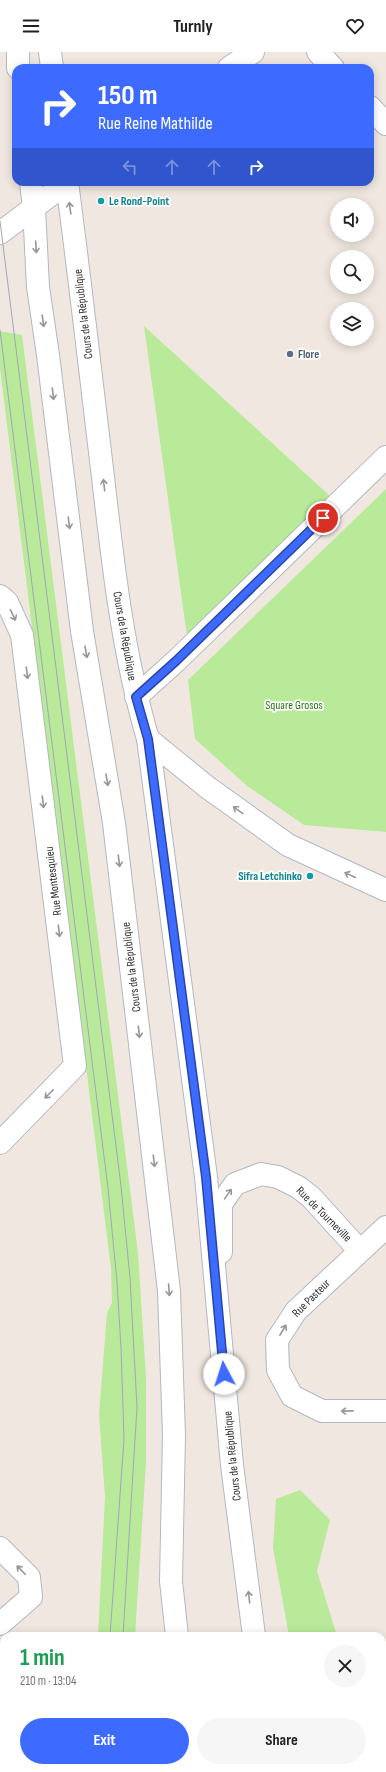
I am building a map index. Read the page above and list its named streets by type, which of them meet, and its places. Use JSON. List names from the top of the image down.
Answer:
{
  "streets": {
    "main road": [
      "Cours de la République",
      "Rue Montesquieu",
      "Rue de Tourneville",
      "Rue Pasteur"
    ]
  },
  "crossings": [
    ["Cours de la République", "Rue de Tourneville"],
    ["Rue de Tourneville", "Rue Pasteur"]
  ],
  "one_way": ["Rue Montesquieu"],
  "parks": ["Square Grosos"],
  "places": ["Le Rond-Point", "Flore", "Sifra Letchinko"],
  "page": {
    "header": "Turnly",
    "turn": ["150 m", "Rue Reine Mathilde"],
    "heading": ["1 min", "210 m · 13:04"],
    "buttons": ["Exit", "Share"]
  }
}
